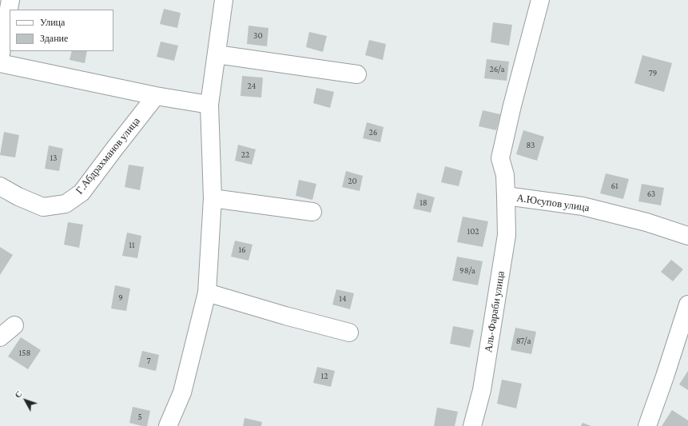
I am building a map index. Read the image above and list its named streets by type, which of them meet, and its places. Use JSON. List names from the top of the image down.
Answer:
{
  "streets": {
    "street": ["Г.Абдрахманов улица", "А.Юсупов улица", "Аль-Фараби улица"]
  },
  "crossings": [
    ["А.Юсупов улица", "Аль-Фараби улица"]
  ],
  "house_numbers": [
    "30",
    "26/a",
    "79",
    "24",
    "26",
    "83",
    "22",
    "13",
    "20",
    "61",
    "63",
    "18",
    "102",
    "11",
    "16",
    "98/a",
    "9",
    "14",
    "87/а",
    "158",
    "7",
    "12",
    "5"
  ],
  "legend": ["Улица", "Здание"],
  "north": "top left"
}
